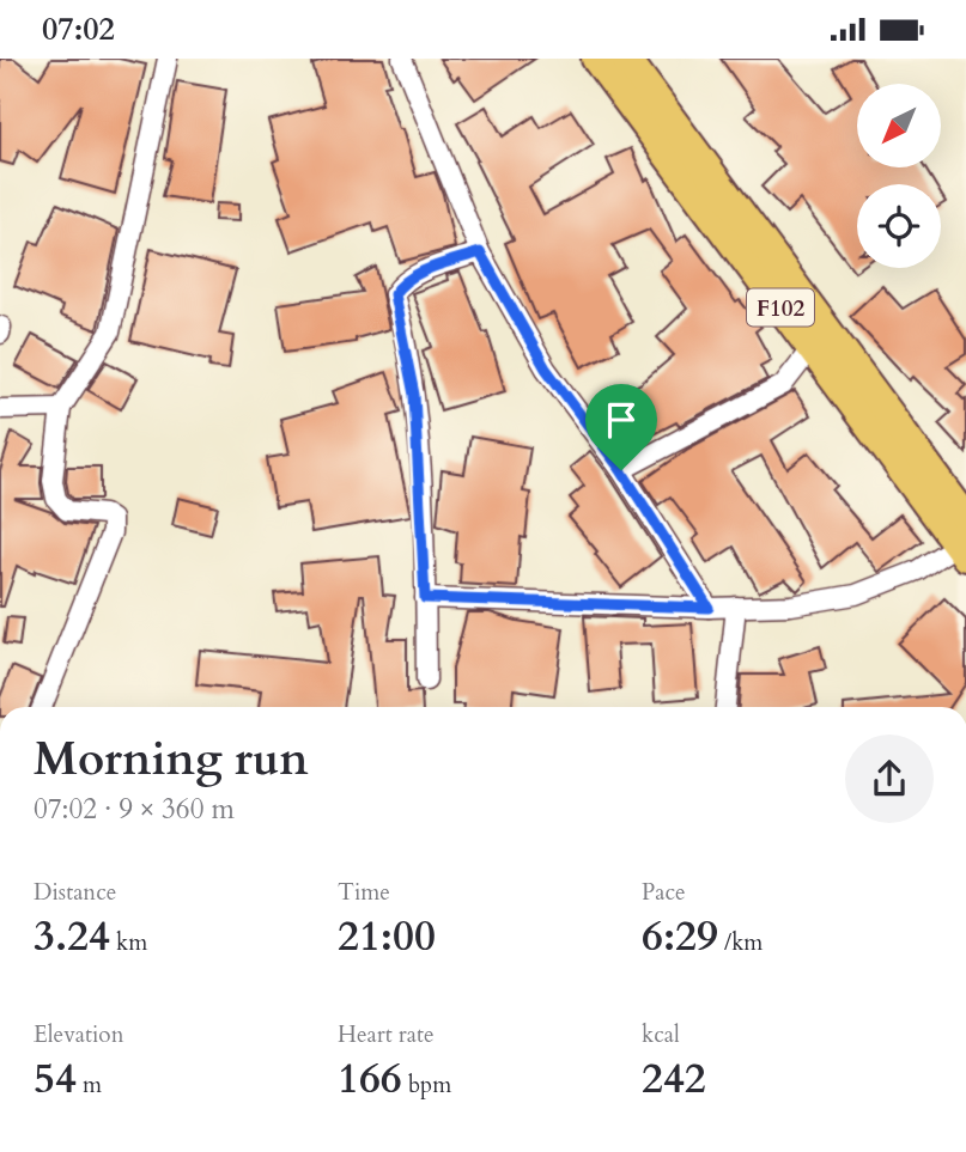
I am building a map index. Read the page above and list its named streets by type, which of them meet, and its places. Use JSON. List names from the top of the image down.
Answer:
{
  "streets": {
    "main road": ["F102"]
  },
  "north": "bottom left",
  "page": {
    "status": "07:02",
    "heading": ["Morning run", "07:02 · 9 × 360 m"],
    "stats": [
      ["Distance", "3.24 km"],
      ["Time", "21:00"],
      ["Pace", "6:29 /km"],
      ["Elevation", "54 m"],
      ["Heart rate", "166 bpm"],
      ["kcal", "242"]
    ]
  }
}
